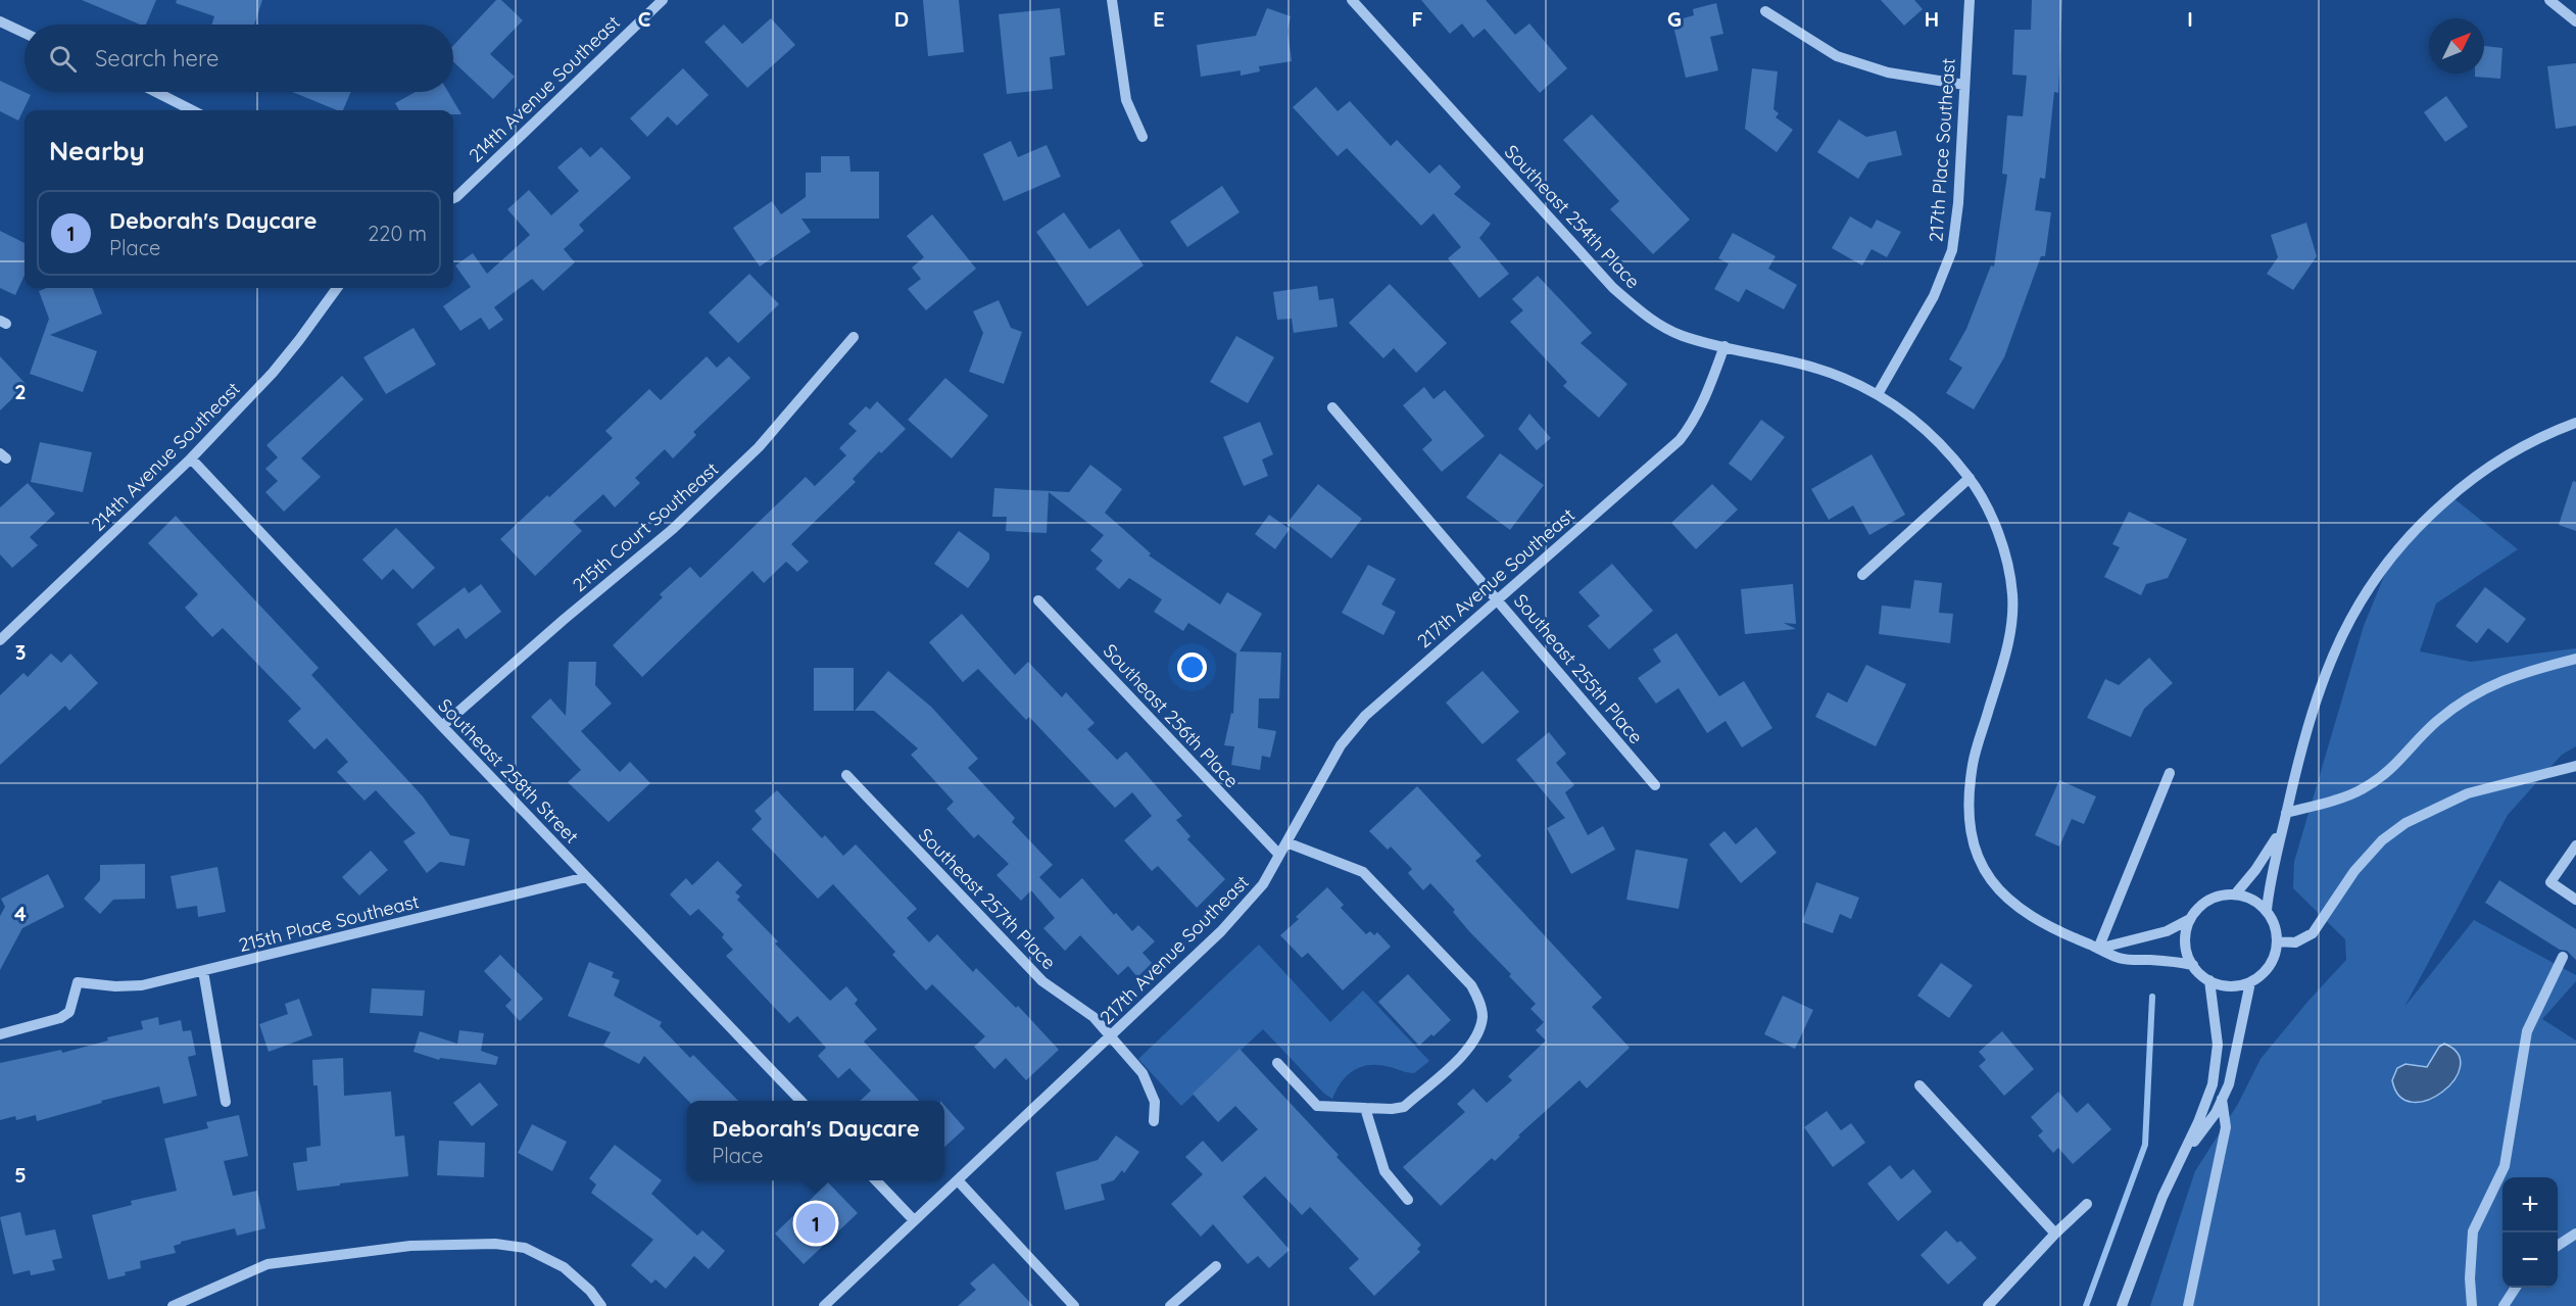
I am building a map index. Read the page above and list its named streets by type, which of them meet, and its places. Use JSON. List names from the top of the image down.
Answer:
{
  "streets": {
    "street": [
      "214th Avenue Southeast",
      "217th Place Southeast",
      "Southeast 254th Place",
      "215th Court Southeast",
      "217th Avenue Southeast",
      "Southeast 255th Place",
      "Southeast 256th Place",
      "Southeast 258th Street",
      "Southeast 257th Place",
      "215th Place Southeast"
    ]
  },
  "crossings": [
    ["214th Avenue Southeast", "Southeast 258th Street"],
    ["217th Place Southeast", "Southeast 254th Place"],
    ["Southeast 254th Place", "217th Avenue Southeast"],
    ["215th Court Southeast", "Southeast 258th Street"],
    ["217th Avenue Southeast", "Southeast 255th Place"],
    ["217th Avenue Southeast", "Southeast 256th Place"],
    ["217th Avenue Southeast", "Southeast 257th Place"],
    ["Southeast 258th Street", "215th Place Southeast"]
  ],
  "north": "top right",
  "page": {
    "search": "Search here",
    "heading": "Nearby",
    "list": [
      {
        "mark": "1",
        "name": "Deborah's Daycare",
        "note": "Place",
        "value": "220 m"
      }
    ],
    "popup": ["Deborah's Daycare", "Place"],
    "map_buttons": ["+", "−"],
    "pins": "1"
  },
  "grid": {
    "columns": [
      "C",
      "D",
      "E",
      "F",
      "G",
      "H",
      "I"
    ],
    "rows": [
      "2",
      "3",
      "4",
      "5"
    ]
  }
}
